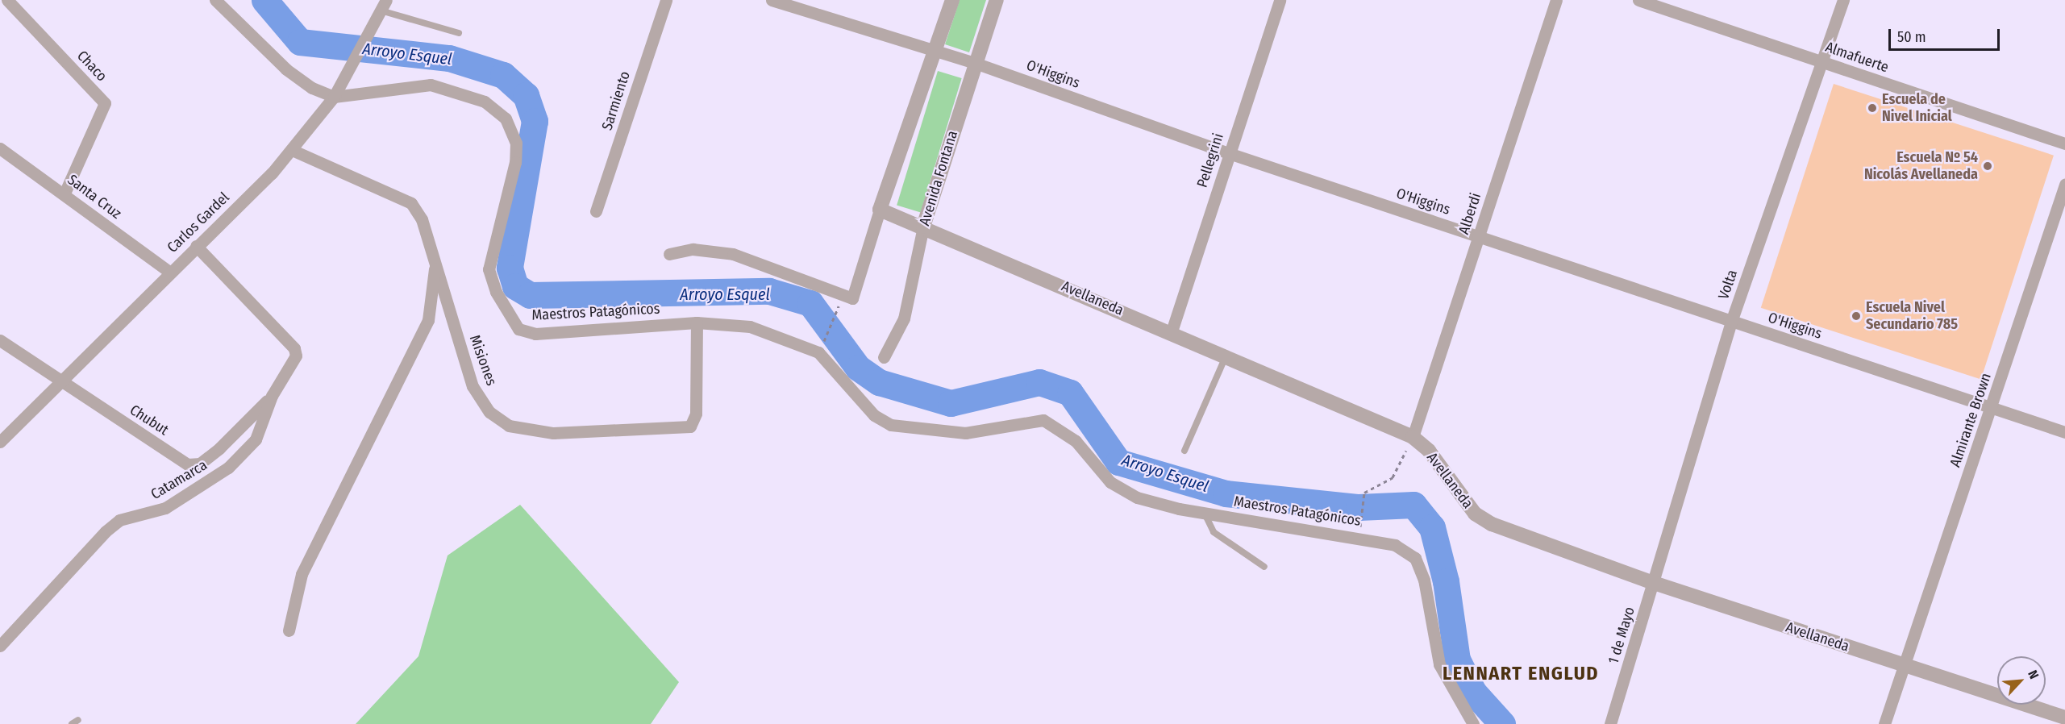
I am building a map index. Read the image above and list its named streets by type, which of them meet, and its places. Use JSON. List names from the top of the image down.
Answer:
{
  "streets": {
    "street": [
      "Almafuerte",
      "Chaco",
      "O'Higgins",
      "Sarmiento",
      "Pellegrini",
      "Avenida Fontana",
      "Santa Cruz",
      "Alberdi",
      "Carlos Gardel",
      "Volta",
      "Avellaneda",
      "Maestros Patagónicos",
      "Misiones",
      "Chubut",
      "Almirante Brown",
      "Catamarca",
      "1 de Mayo"
    ]
  },
  "crossings": [
    ["Almafuerte", "Volta"],
    ["Chaco", "Santa Cruz"],
    ["O'Higgins", "Pellegrini"],
    ["O'Higgins", "Avenida Fontana"],
    ["O'Higgins", "Alberdi"],
    ["O'Higgins", "Volta"],
    ["O'Higgins", "Almirante Brown"],
    ["Pellegrini", "Avellaneda"],
    ["Avenida Fontana", "Avellaneda"],
    ["Santa Cruz", "Carlos Gardel"],
    ["Alberdi", "Avellaneda"],
    ["Carlos Gardel", "Maestros Patagónicos"],
    ["Carlos Gardel", "Misiones"],
    ["Carlos Gardel", "Chubut"],
    ["Carlos Gardel", "Catamarca"],
    ["Volta", "Avellaneda"],
    ["Volta", "1 de Mayo"],
    ["Avellaneda", "Almirante Brown"],
    ["Avellaneda", "1 de Mayo"],
    ["Maestros Patagónicos", "Misiones"],
    ["Chubut", "Catamarca"]
  ],
  "districts": ["LENNART ENGLUD"],
  "water": ["Arroyo Esquel"],
  "places": ["Escuela de Nivel Inicial", "Escuela Nº 54 Nicolás Avellaneda", "Escuela Nivel Secundario 785"],
  "scale_bar": "50 m",
  "north": "top right"
}
